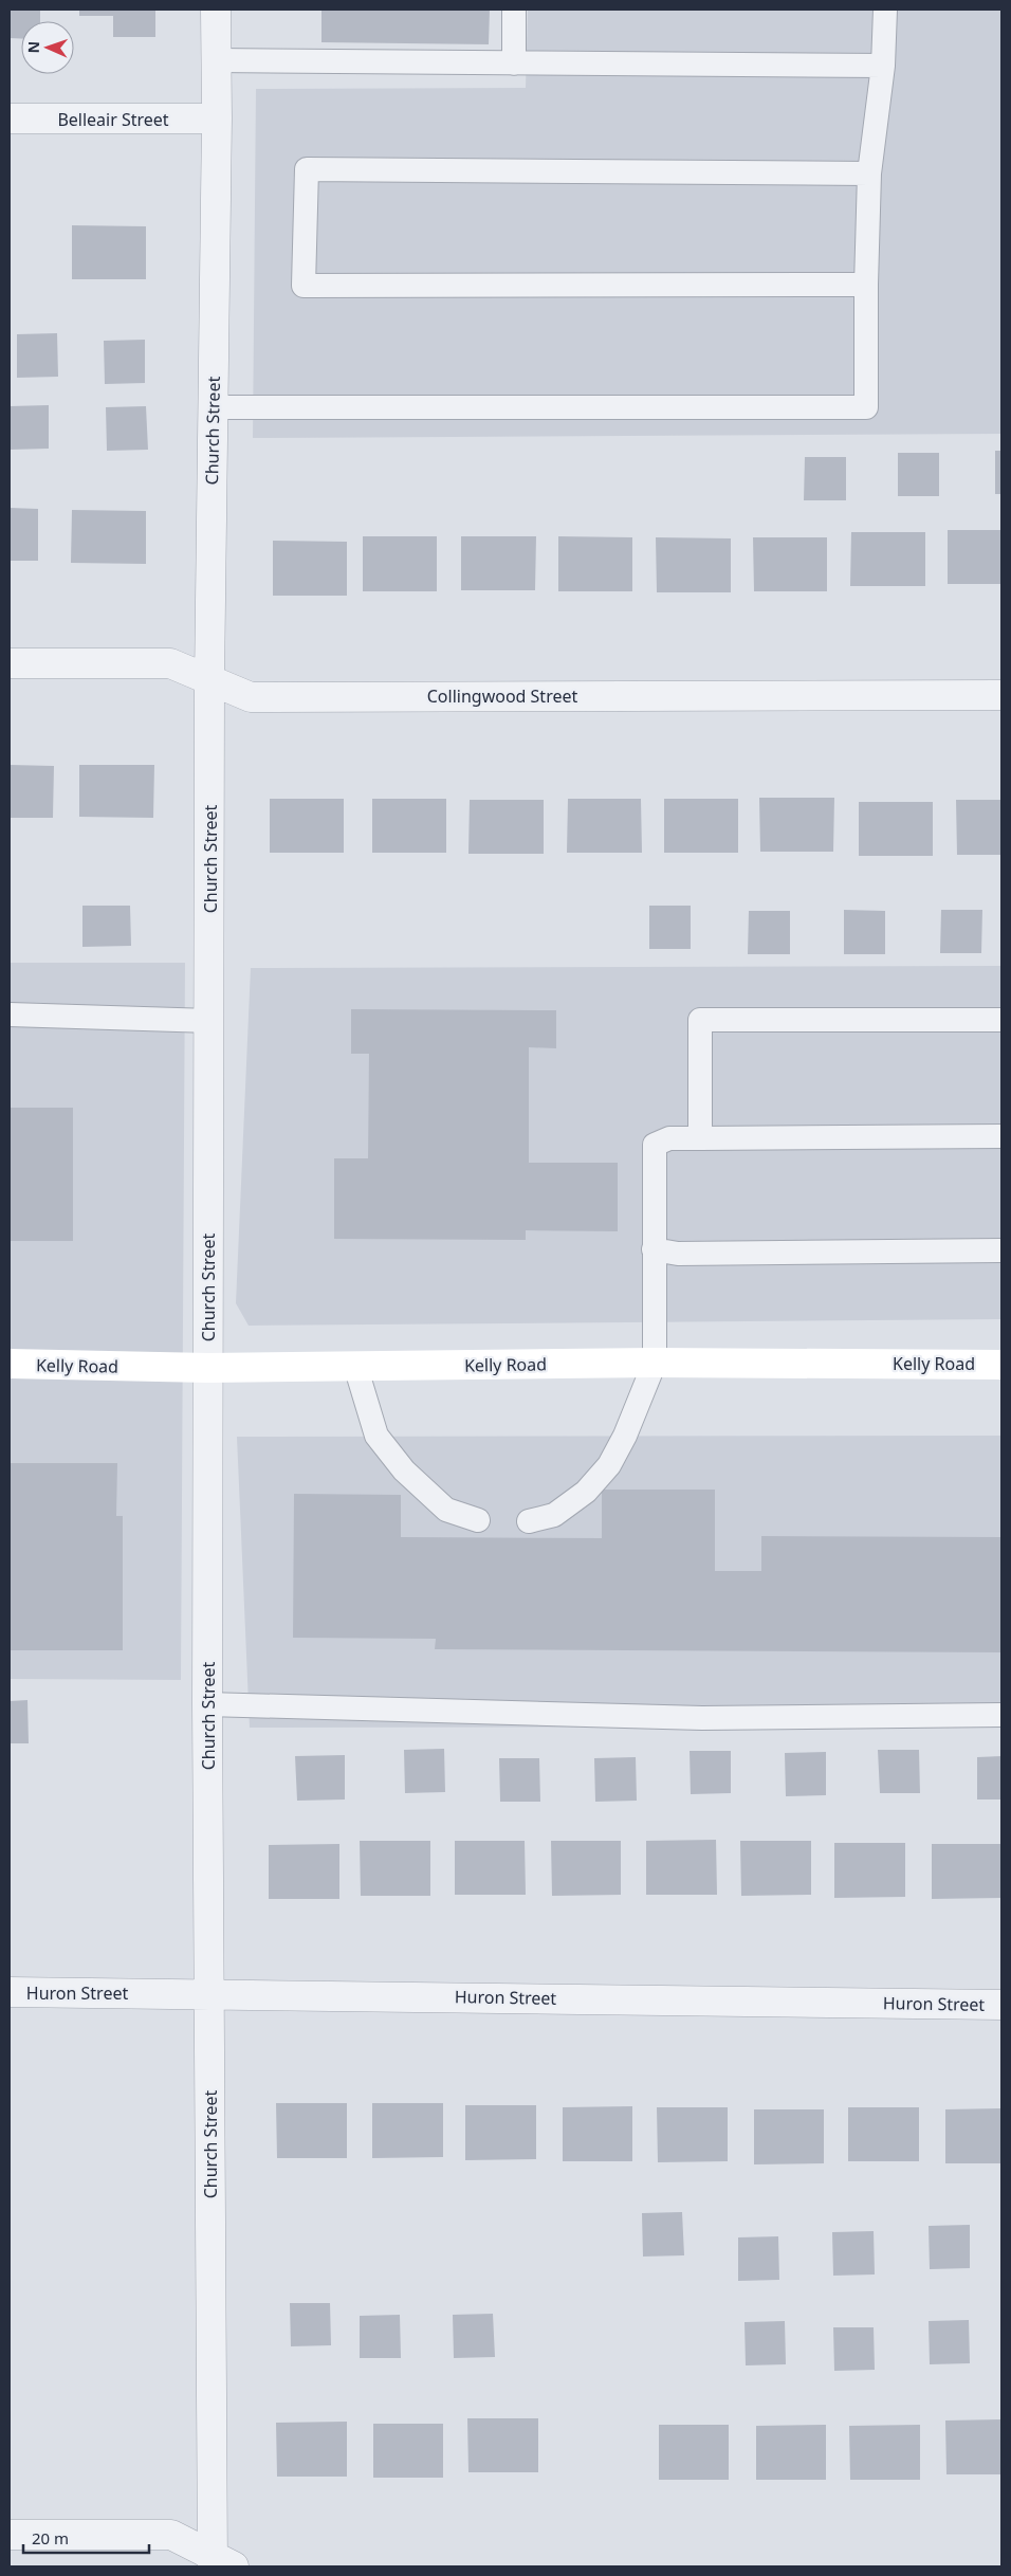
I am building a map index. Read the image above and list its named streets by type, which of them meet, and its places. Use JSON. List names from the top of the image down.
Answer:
{
  "streets": {
    "street": [
      "Belleair Street",
      "Church Street",
      "Collingwood Street",
      "Kelly Road",
      "Huron Street"
    ]
  },
  "crossings": [
    ["Belleair Street", "Church Street"],
    ["Church Street", "Collingwood Street"],
    ["Church Street", "Kelly Road"],
    ["Church Street", "Huron Street"]
  ],
  "scale_bar": "20 m",
  "north": "left"
}
